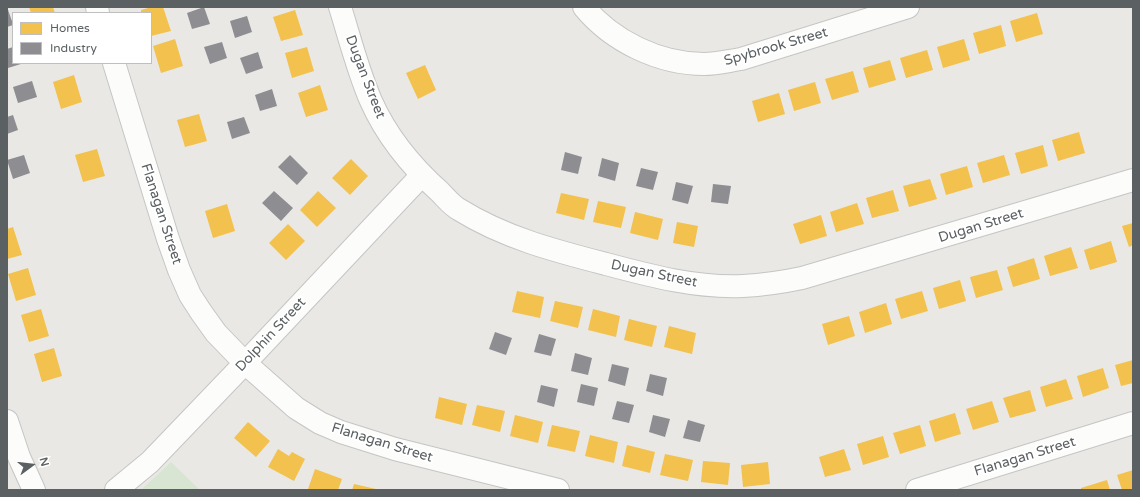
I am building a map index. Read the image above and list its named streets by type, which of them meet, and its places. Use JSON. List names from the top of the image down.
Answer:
{
  "streets": {
    "street": [
      "Spybrook Street",
      "Dugan Street",
      "Flanagan Street",
      "Dolphin Street"
    ]
  },
  "crossings": [
    ["Dugan Street", "Dolphin Street"],
    ["Flanagan Street", "Dolphin Street"]
  ],
  "legend": ["Homes", "Industry"],
  "north": "right"
}
